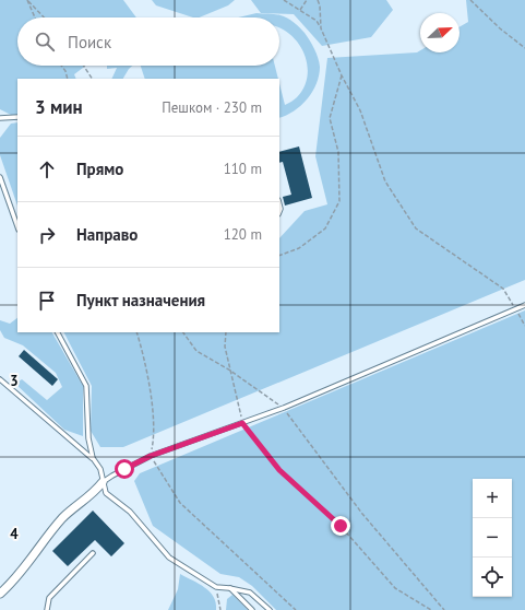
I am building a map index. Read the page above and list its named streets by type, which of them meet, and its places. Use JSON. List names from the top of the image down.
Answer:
{
  "north": "top right",
  "page": {
    "search": "Поиск",
    "heading": ["3 мин", "Пешком · 230 m"],
    "list": [
      ["Прямо", "110 m"],
      ["Направо", "120 m"],
      "Пункт назначения"
    ],
    "map_buttons": ["+", "−"]
  },
  "grid": {
    "rows": ["3", "4"]
  }
}
